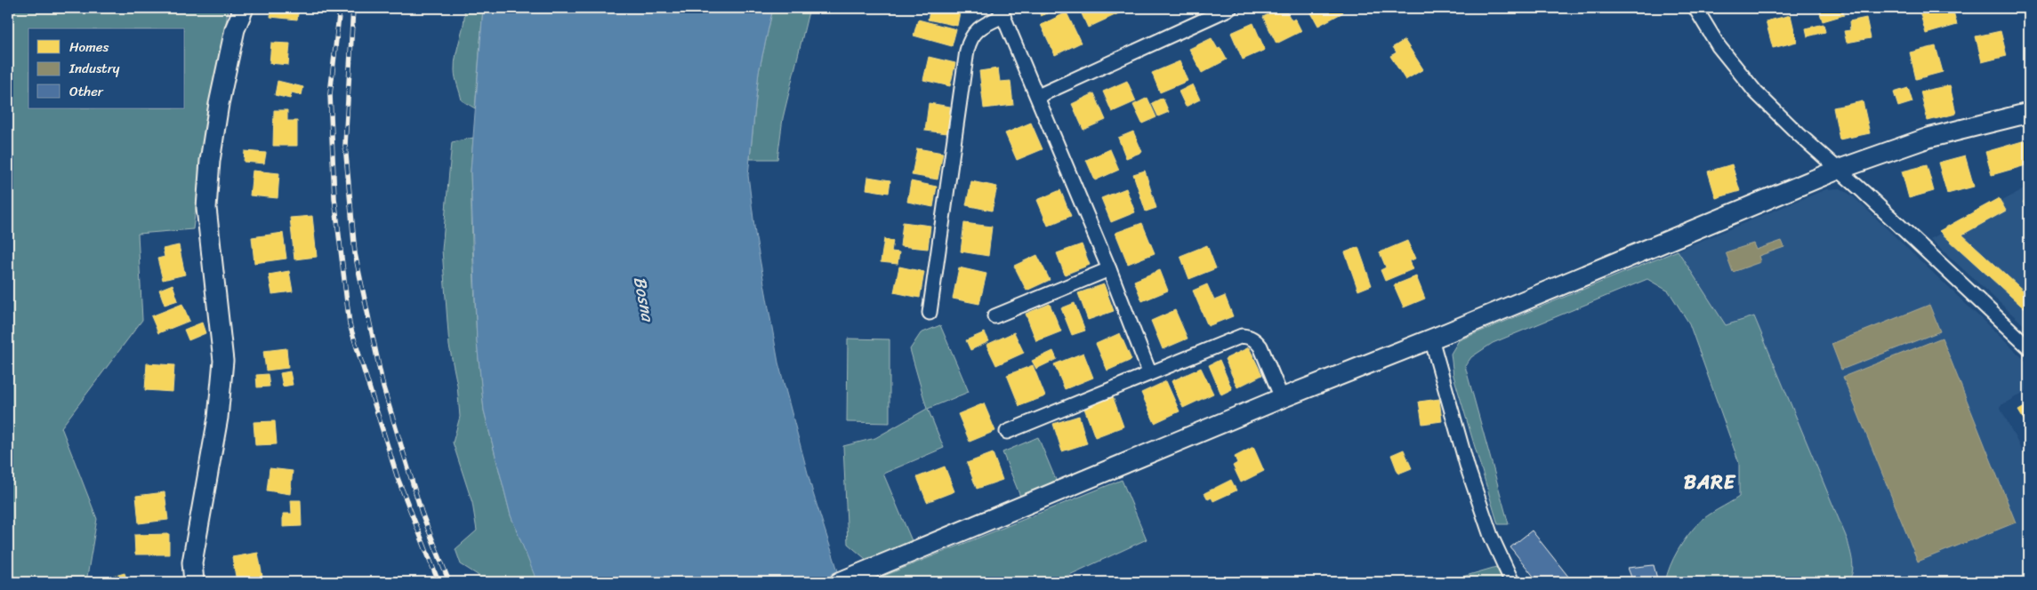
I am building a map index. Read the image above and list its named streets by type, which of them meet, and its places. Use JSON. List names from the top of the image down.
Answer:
{
  "districts": ["BARE"],
  "water": ["Bosna"],
  "legend": ["Homes", "Industry", "Other"]
}
